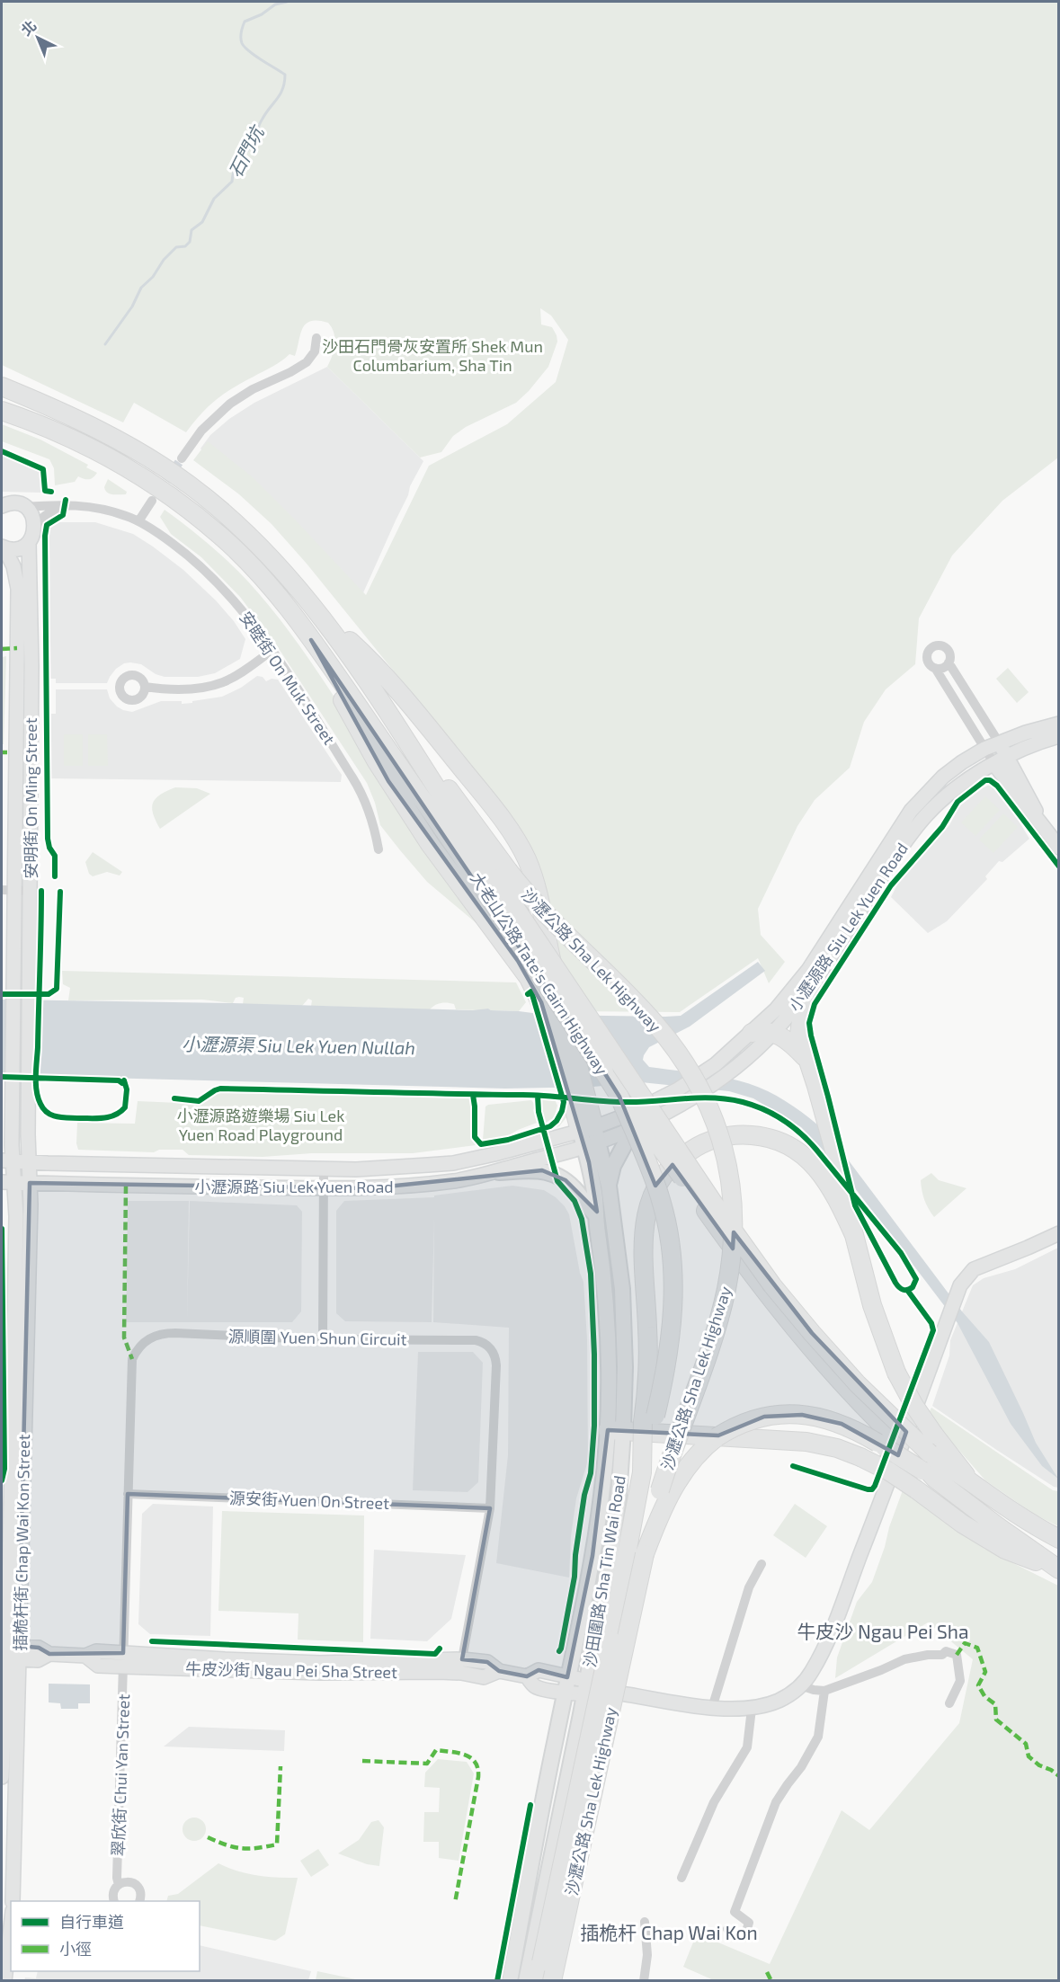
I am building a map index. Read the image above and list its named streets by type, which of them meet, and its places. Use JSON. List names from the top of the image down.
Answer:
{
  "streets": {
    "highway": ["沙瀝公路 Sha Lek Highway", "大老山公路 Tate's Cairn Highway"],
    "main road": ["沙田圍路 Sha Tin Wai Road"],
    "street": [
      "安睦街 On Muk Street",
      "安明街 On Ming Street",
      "小瀝源路 Siu Lek Yuen Road",
      "源順圍 Yuen Shun Circuit",
      "源安街 Yuen On Street",
      "插桅杆街 Chap Wai Kon Street",
      "牛皮沙街 Ngau Pei Sha Street",
      "翠欣街 Chui Yan Street"
    ]
  },
  "crossings": [
    ["安睦街 On Muk Street", "安明街 On Ming Street"],
    ["安明街 On Ming Street", "小瀝源路 Siu Lek Yuen Road"],
    ["安明街 On Ming Street", "插桅杆街 Chap Wai Kon Street"],
    ["小瀝源路 Siu Lek Yuen Road", "插桅杆街 Chap Wai Kon Street"],
    ["小瀝源路 Siu Lek Yuen Road", "沙田圍路 Sha Tin Wai Road"],
    ["沙瀝公路 Sha Lek Highway", "大老山公路 Tate's Cairn Highway"],
    ["源順圍 Yuen Shun Circuit", "源安街 Yuen On Street"],
    ["源順圍 Yuen Shun Circuit", "牛皮沙街 Ngau Pei Sha Street"],
    ["源順圍 Yuen Shun Circuit", "翠欣街 Chui Yan Street"],
    ["插桅杆街 Chap Wai Kon Street", "牛皮沙街 Ngau Pei Sha Street"],
    ["沙田圍路 Sha Tin Wai Road", "牛皮沙街 Ngau Pei Sha Street"],
    ["牛皮沙街 Ngau Pei Sha Street", "翠欣街 Chui Yan Street"]
  ],
  "districts": ["牛皮沙 Ngau Pei Sha", "插桅杆 Chap Wai Kon"],
  "water": ["石門坑", "小瀝源渠 Siu Lek Yuen Nullah"],
  "parks": ["沙田石門骨灰安置所 Shek Mun Columbarium, Sha Tin", "小瀝源路遊樂場 Siu Lek Yuen Road Playground"],
  "legend": ["自行車道", "小徑"],
  "north": "top left"
}
